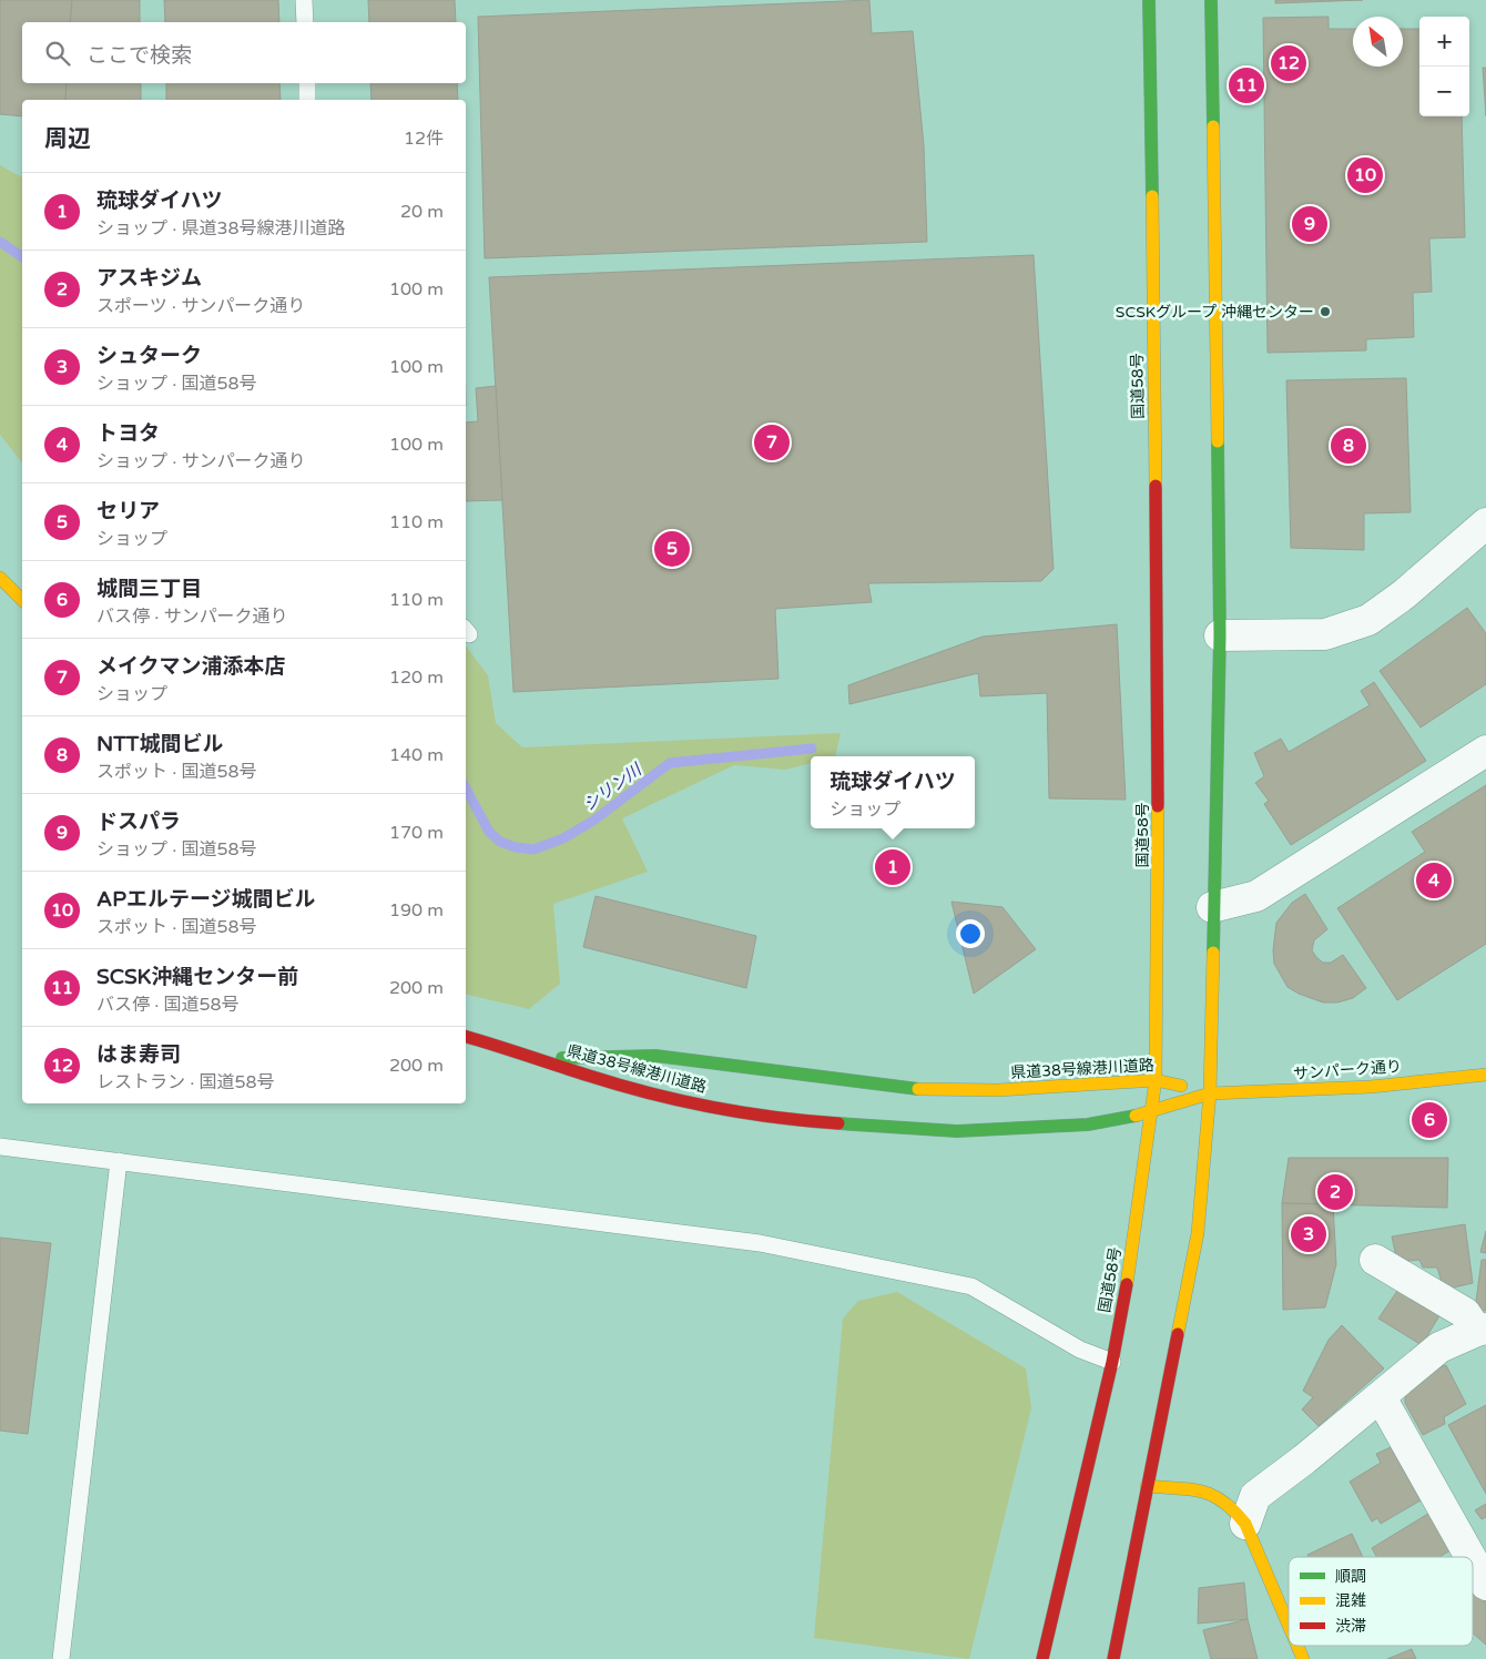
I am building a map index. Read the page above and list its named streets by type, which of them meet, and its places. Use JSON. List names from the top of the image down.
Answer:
{
  "streets": {
    "main road": ["国道58号", "県道38号線港川道路", "サンパーク通り"]
  },
  "crossings": [
    ["国道58号", "県道38号線港川道路"],
    ["県道38号線港川道路", "サンパーク通り"]
  ],
  "water": ["シリン川"],
  "places": ["SCSKグループ 沖縄センター"],
  "legend": ["順調", "混雑", "渋滞"],
  "north": "top left",
  "page": {
    "map_buttons": ["+", "−"],
    "search": "ここで検索",
    "pins": [
      "12",
      "11",
      "10",
      "9",
      "7",
      "8",
      "5",
      "1",
      "4",
      "6",
      "2",
      "3"
    ],
    "heading": ["周辺", "12件"],
    "list": [
      {
        "mark": "1",
        "name": "琉球ダイハツ",
        "note": "ショップ · 県道38号線港川道路",
        "value": "20 m"
      },
      {
        "mark": "2",
        "name": "アスキジム",
        "note": "スポーツ · サンパーク通り",
        "value": "100 m"
      },
      {
        "mark": "3",
        "name": "シュターク",
        "note": "ショップ · 国道58号",
        "value": "100 m"
      },
      {
        "mark": "4",
        "name": "トヨタ",
        "note": "ショップ · サンパーク通り",
        "value": "100 m"
      },
      {
        "mark": "5",
        "name": "セリア",
        "note": "ショップ",
        "value": "110 m"
      },
      {
        "mark": "6",
        "name": "城間三丁目",
        "note": "バス停 · サンパーク通り",
        "value": "110 m"
      },
      {
        "mark": "7",
        "name": "メイクマン浦添本店",
        "note": "ショップ",
        "value": "120 m"
      },
      {
        "mark": "8",
        "name": "NTT城間ビル",
        "note": "スポット · 国道58号",
        "value": "140 m"
      },
      {
        "mark": "9",
        "name": "ドスパラ",
        "note": "ショップ · 国道58号",
        "value": "170 m"
      },
      {
        "mark": "10",
        "name": "APエルテージ城間ビル",
        "note": "スポット · 国道58号",
        "value": "190 m"
      },
      {
        "mark": "11",
        "name": "SCSK沖縄センター前",
        "note": "バス停 · 国道58号",
        "value": "200 m"
      },
      {
        "mark": "12",
        "name": "はま寿司",
        "note": "レストラン · 国道58号",
        "value": "200 m"
      }
    ],
    "popup": ["琉球ダイハツ", "ショップ"]
  }
}
